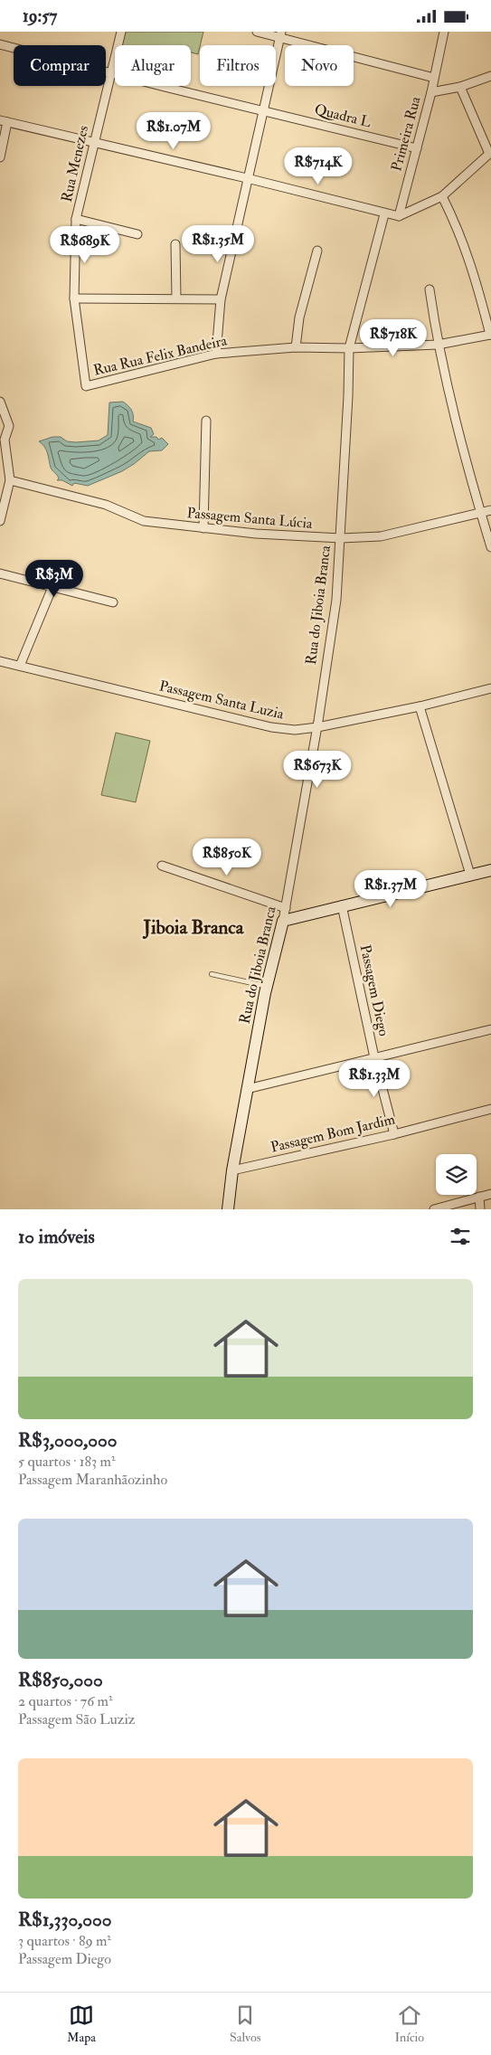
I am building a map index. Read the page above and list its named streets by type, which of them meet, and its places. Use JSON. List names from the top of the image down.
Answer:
{
  "streets": {
    "main road": ["Rua do Jiboia Branca"],
    "street": [
      "Quadra L",
      "Primeira Rua",
      "Rua Menezes",
      "Rua Rua Felix Bandeira",
      "Passagem Santa Lúcia",
      "Passagem Santa Luzia",
      "Passagem Diego",
      "Passagem Bom Jardim"
    ]
  },
  "crossings": [
    ["Quadra L", "Primeira Rua"],
    ["Quadra L", "Rua Menezes"],
    ["Rua Menezes", "Rua Rua Felix Bandeira"],
    ["Rua Rua Felix Bandeira", "Rua do Jiboia Branca"],
    ["Passagem Santa Lúcia", "Rua do Jiboia Branca"],
    ["Rua do Jiboia Branca", "Passagem Santa Luzia"],
    ["Rua do Jiboia Branca", "Passagem Bom Jardim"],
    ["Passagem Diego", "Passagem Bom Jardim"]
  ],
  "districts": ["Jiboia Branca"],
  "page": {
    "status": "19:57",
    "chip": [
      "Comprar",
      "Alugar",
      "Filtros",
      "Novo"
    ],
    "price": [
      "R$1.07M",
      "R$714K",
      "R$1.35M",
      "R$689K",
      "R$718K",
      "R$3M",
      "R$673K",
      "R$850K",
      "R$1.37M",
      "R$1.33M"
    ],
    "heading": "10 imóveis",
    "list": [
      {
        "name": "R$3,000,000",
        "note": "5 quartos · 183 m² · Passagem Maranhãozinho"
      },
      {
        "name": "R$850,000",
        "note": "2 quartos · 76 m² · Passagem São Luziz"
      },
      {
        "name": "R$1,330,000",
        "note": "3 quartos · 89 m² · Passagem Diego"
      }
    ],
    "tabs": ["Mapa", "Salvos", "Início"]
  }
}
